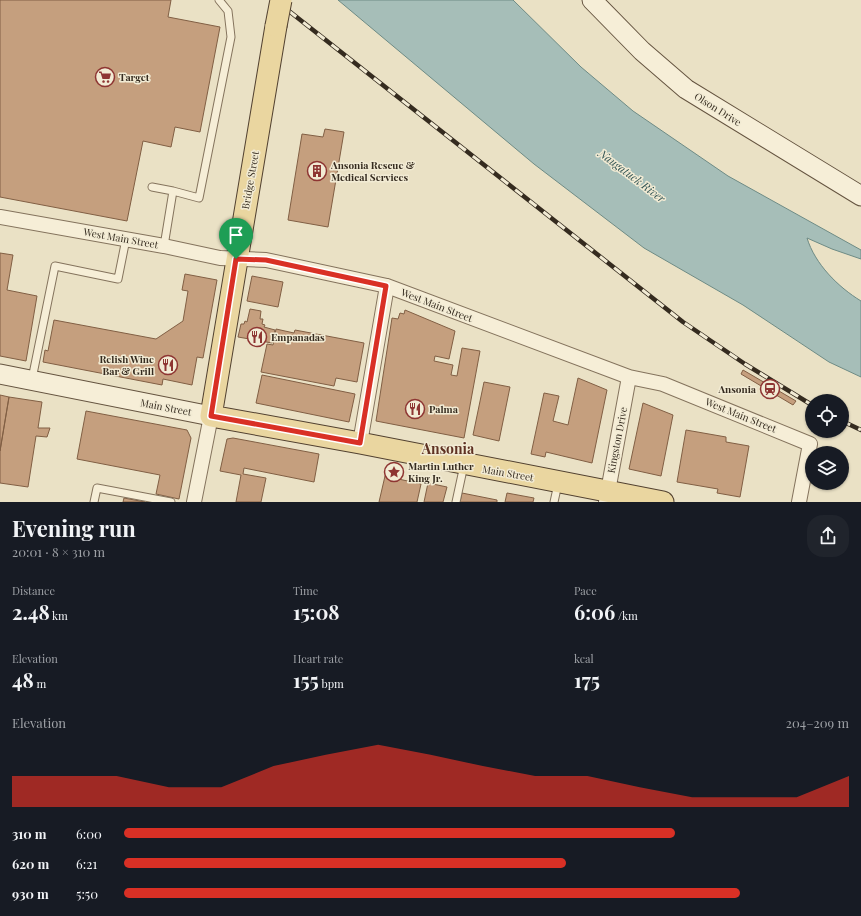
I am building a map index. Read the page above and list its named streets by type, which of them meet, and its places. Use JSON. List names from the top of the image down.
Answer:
{
  "streets": {
    "main road": ["Olson Drive", "Bridge Street", "Main Street"],
    "street": ["West Main Street", "Kingston Drive"]
  },
  "crossings": [
    ["Bridge Street", "West Main Street"],
    ["Bridge Street", "Main Street"],
    ["West Main Street", "Kingston Drive"],
    ["Main Street", "Kingston Drive"]
  ],
  "districts": ["Ansonia"],
  "water": ["Naugatuck River"],
  "places": {
    "supermarket": ["Target"],
    "building": ["Ansonia Rescue & Medical Services"],
    "restaurant": ["Empanadas", "Relish Wine Bar & Grill", "Palma"],
    "station": ["Ansonia"],
    "place": ["Martin Luther King Jr."]
  },
  "page": {
    "heading": ["Evening run", "20:01 · 8 × 310 m"],
    "stats": [
      ["Distance", "2.48 km"],
      ["Time", "15:08"],
      ["Pace", "6:06 /km"],
      ["Elevation", "48 m"],
      ["Heart rate", "155 bpm"],
      ["kcal", "175"]
    ],
    "chart": ["Elevation", "204–209 m"],
    "list": [
      {
        "name": "310 m",
        "note": "6:00"
      },
      {
        "name": "620 m",
        "note": "6:21"
      },
      {
        "name": "930 m",
        "note": "5:50"
      }
    ]
  }
}
